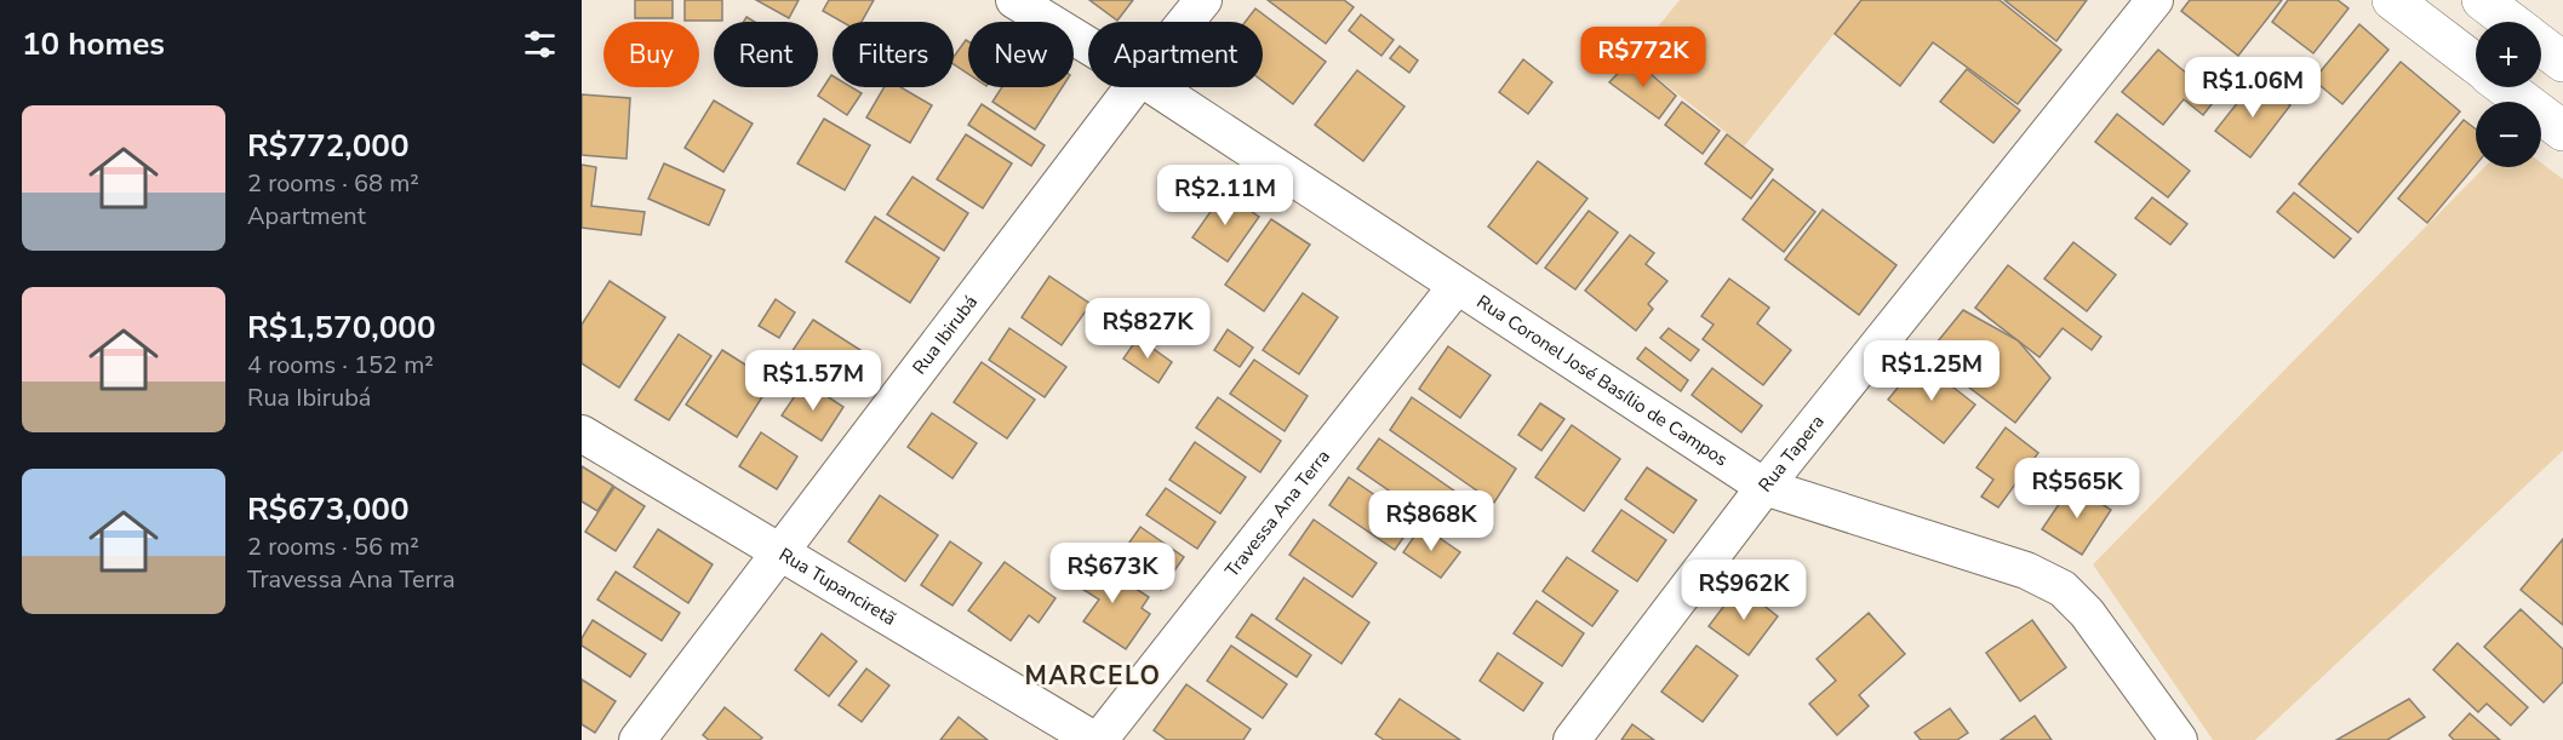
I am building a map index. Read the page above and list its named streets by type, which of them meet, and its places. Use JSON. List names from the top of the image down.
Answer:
{
  "streets": {
    "street": [
      "Rua Ibirubá",
      "Rua Coronel José Basílio de Campos",
      "Rua Tapera",
      "Travessa Ana Terra",
      "Rua Tupanciretã"
    ]
  },
  "crossings": [
    ["Rua Ibirubá", "Rua Tupanciretã"],
    ["Rua Coronel José Basílio de Campos", "Rua Tapera"],
    ["Rua Coronel José Basílio de Campos", "Travessa Ana Terra"],
    ["Travessa Ana Terra", "Rua Tupanciretã"]
  ],
  "districts": ["MARCELO"],
  "page": {
    "heading": "10 homes",
    "map_buttons": ["+", "−"],
    "chip": [
      "Buy",
      "Rent",
      "Filters",
      "New",
      "Apartment"
    ],
    "price": [
      "R$772K",
      "R$1.06M",
      "R$2.11M",
      "R$827K",
      "R$1.25M",
      "R$1.57M",
      "R$565K",
      "R$868K",
      "R$673K",
      "R$962K"
    ],
    "list": [
      {
        "name": "R$772,000",
        "note": "2 rooms · 68 m² · Apartment"
      },
      {
        "name": "R$1,570,000",
        "note": "4 rooms · 152 m² · Rua Ibirubá"
      },
      {
        "name": "R$673,000",
        "note": "2 rooms · 56 m² · Travessa Ana Terra"
      }
    ]
  }
}
